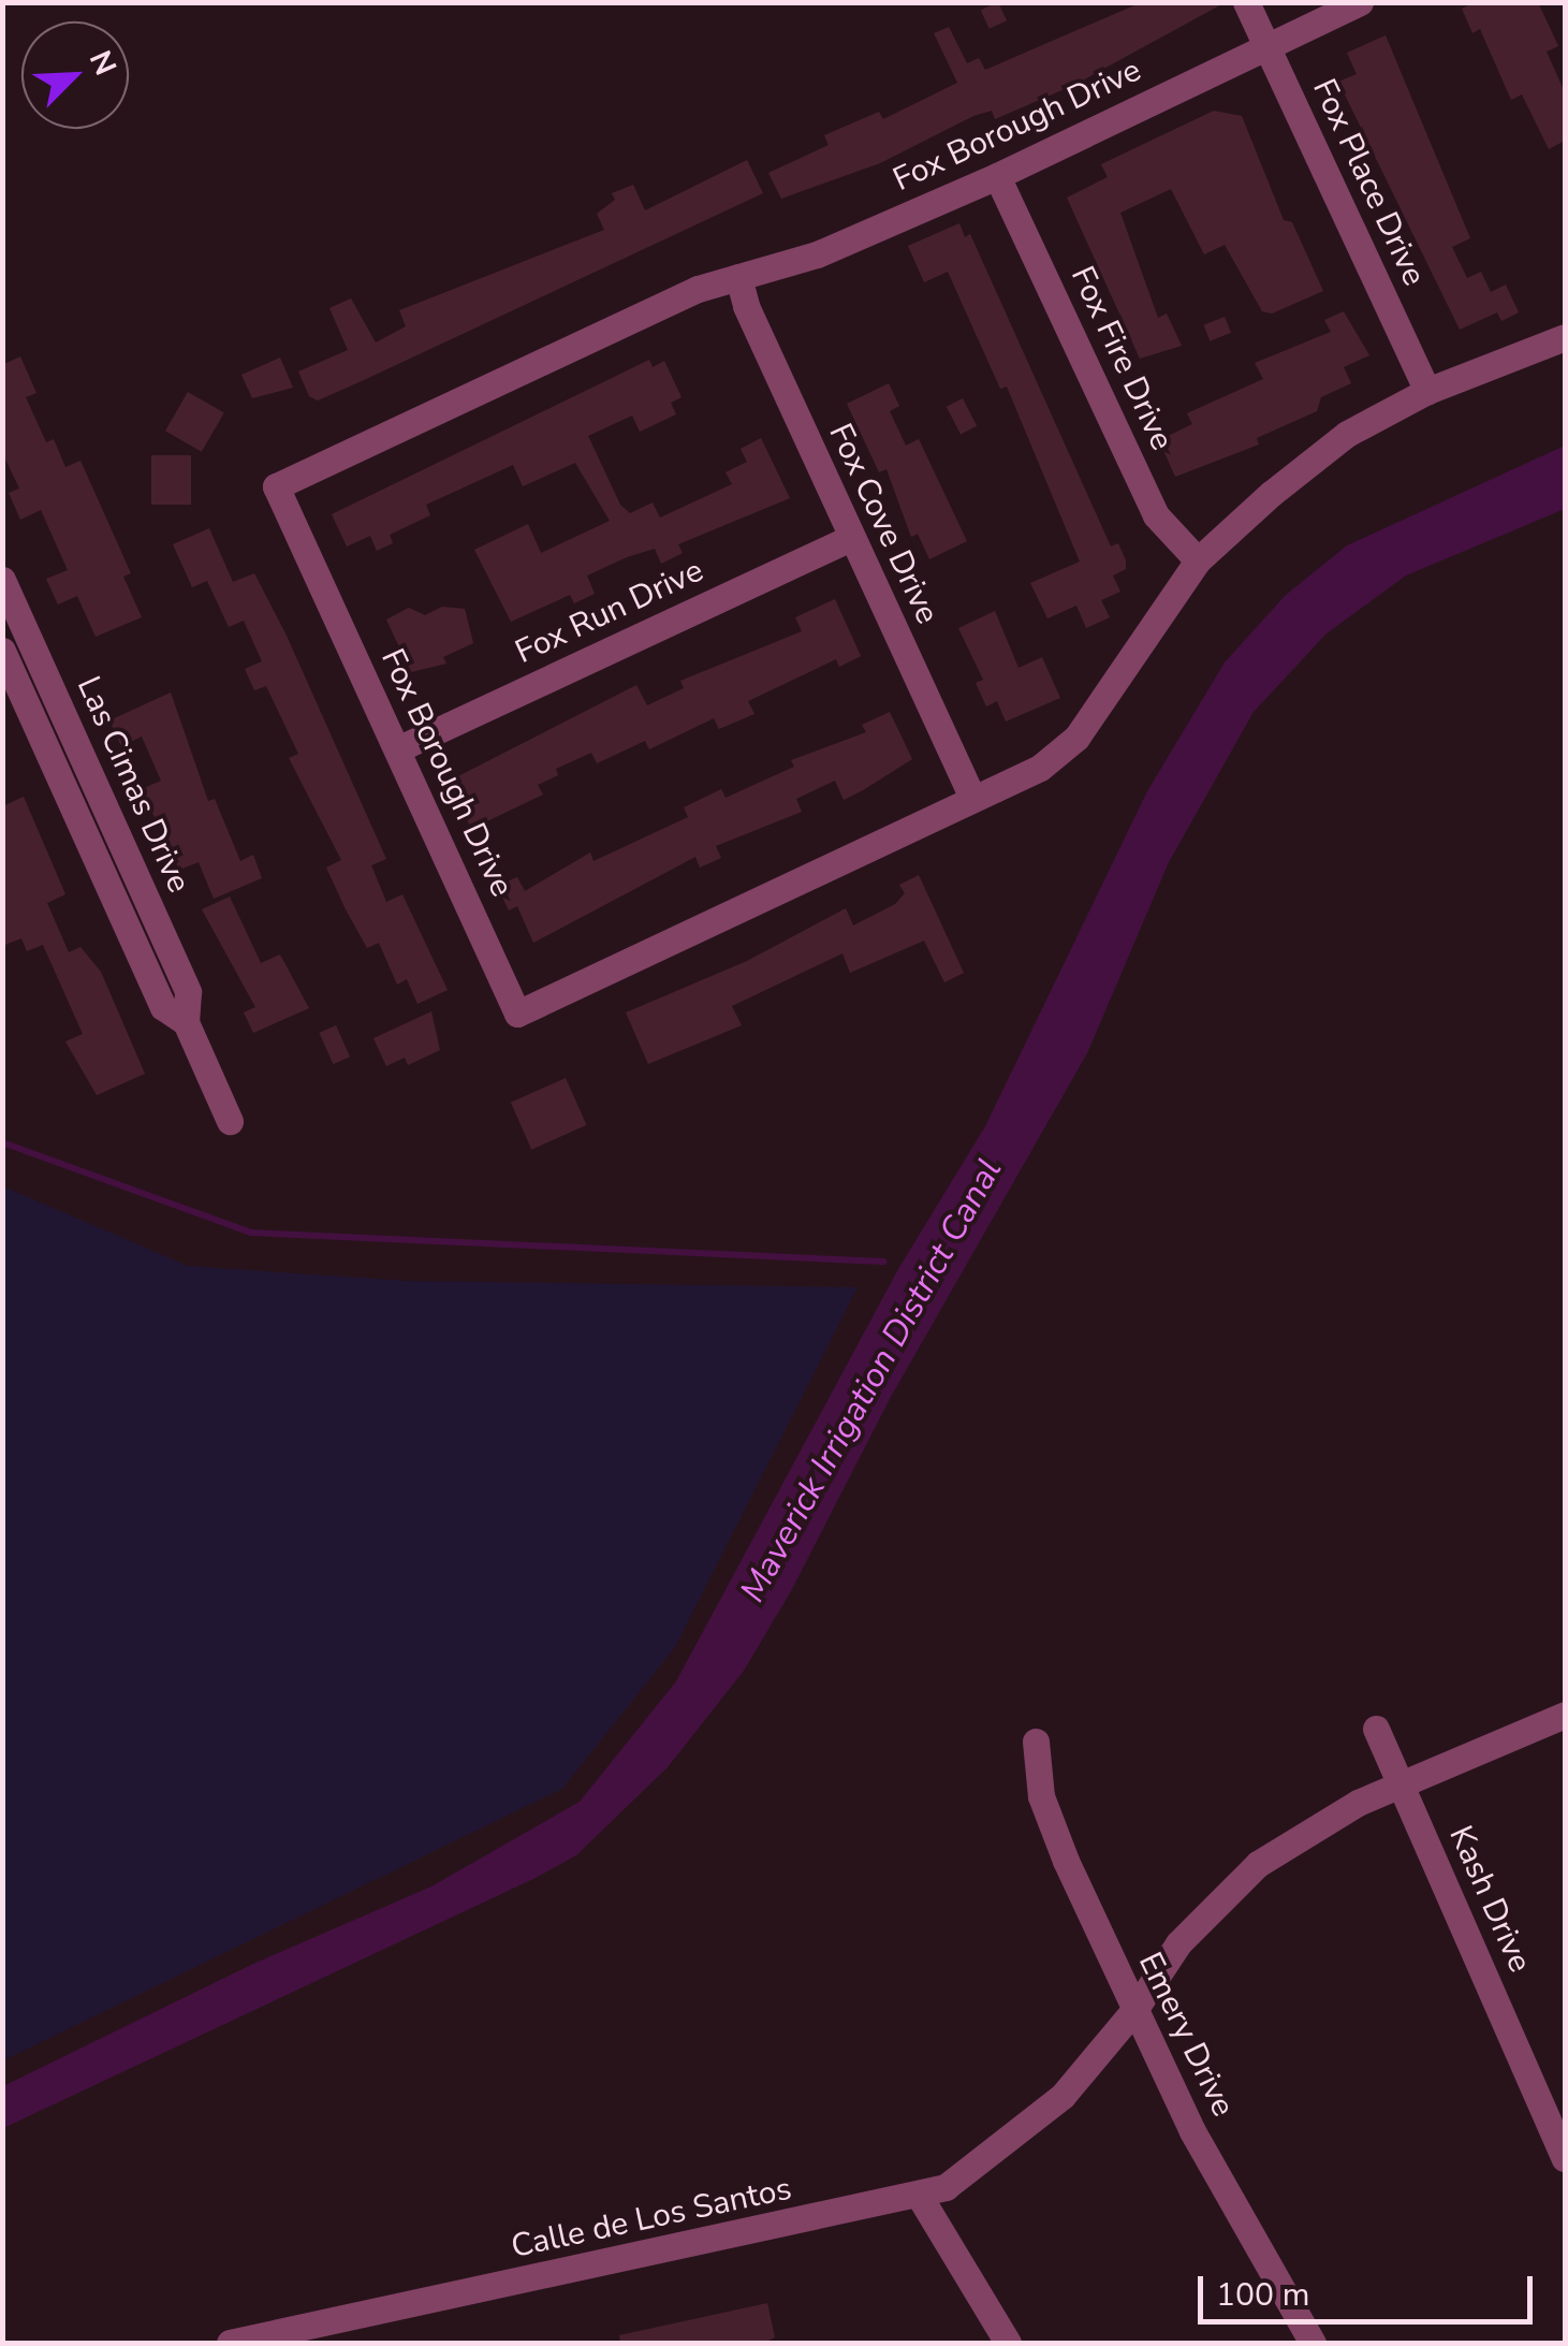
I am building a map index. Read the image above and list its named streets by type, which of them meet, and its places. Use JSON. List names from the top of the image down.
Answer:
{
  "streets": {
    "street": [
      "Fox Borough Drive",
      "Fox Place Drive",
      "Fox Fire Drive",
      "Fox Cove Drive",
      "Fox Run Drive",
      "Las Cimas Drive",
      "Kash Drive",
      "Emery Drive",
      "Calle de Los Santos"
    ]
  },
  "crossings": [
    ["Fox Borough Drive", "Fox Place Drive"],
    ["Fox Borough Drive", "Fox Fire Drive"],
    ["Fox Borough Drive", "Fox Cove Drive"],
    ["Fox Borough Drive", "Fox Run Drive"],
    ["Fox Cove Drive", "Fox Run Drive"],
    ["Kash Drive", "Calle de Los Santos"],
    ["Emery Drive", "Calle de Los Santos"]
  ],
  "water": ["Maverick Irrigation District Canal"],
  "scale_bar": "100 m",
  "north": "top right"
}
